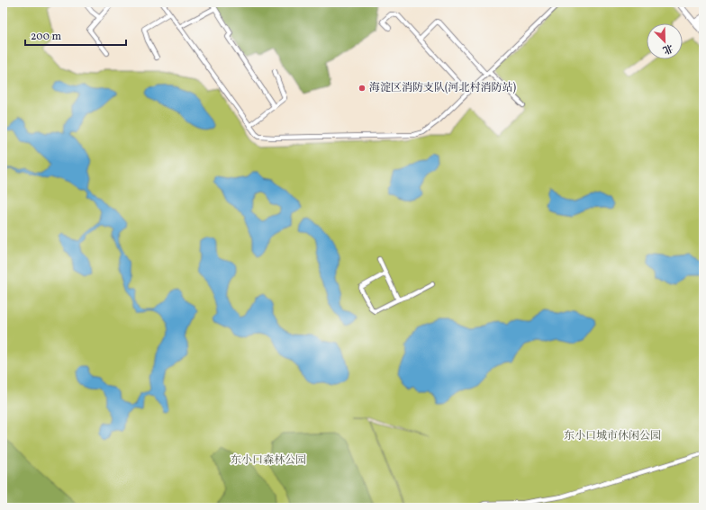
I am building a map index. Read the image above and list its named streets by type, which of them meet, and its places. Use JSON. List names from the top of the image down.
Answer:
{
  "parks": ["东小口城市休闲公园", "东小口森林公园"],
  "places": ["海淀区消防支队(河北村消防站)"],
  "scale_bar": "200 m",
  "north": "bottom right"
}
